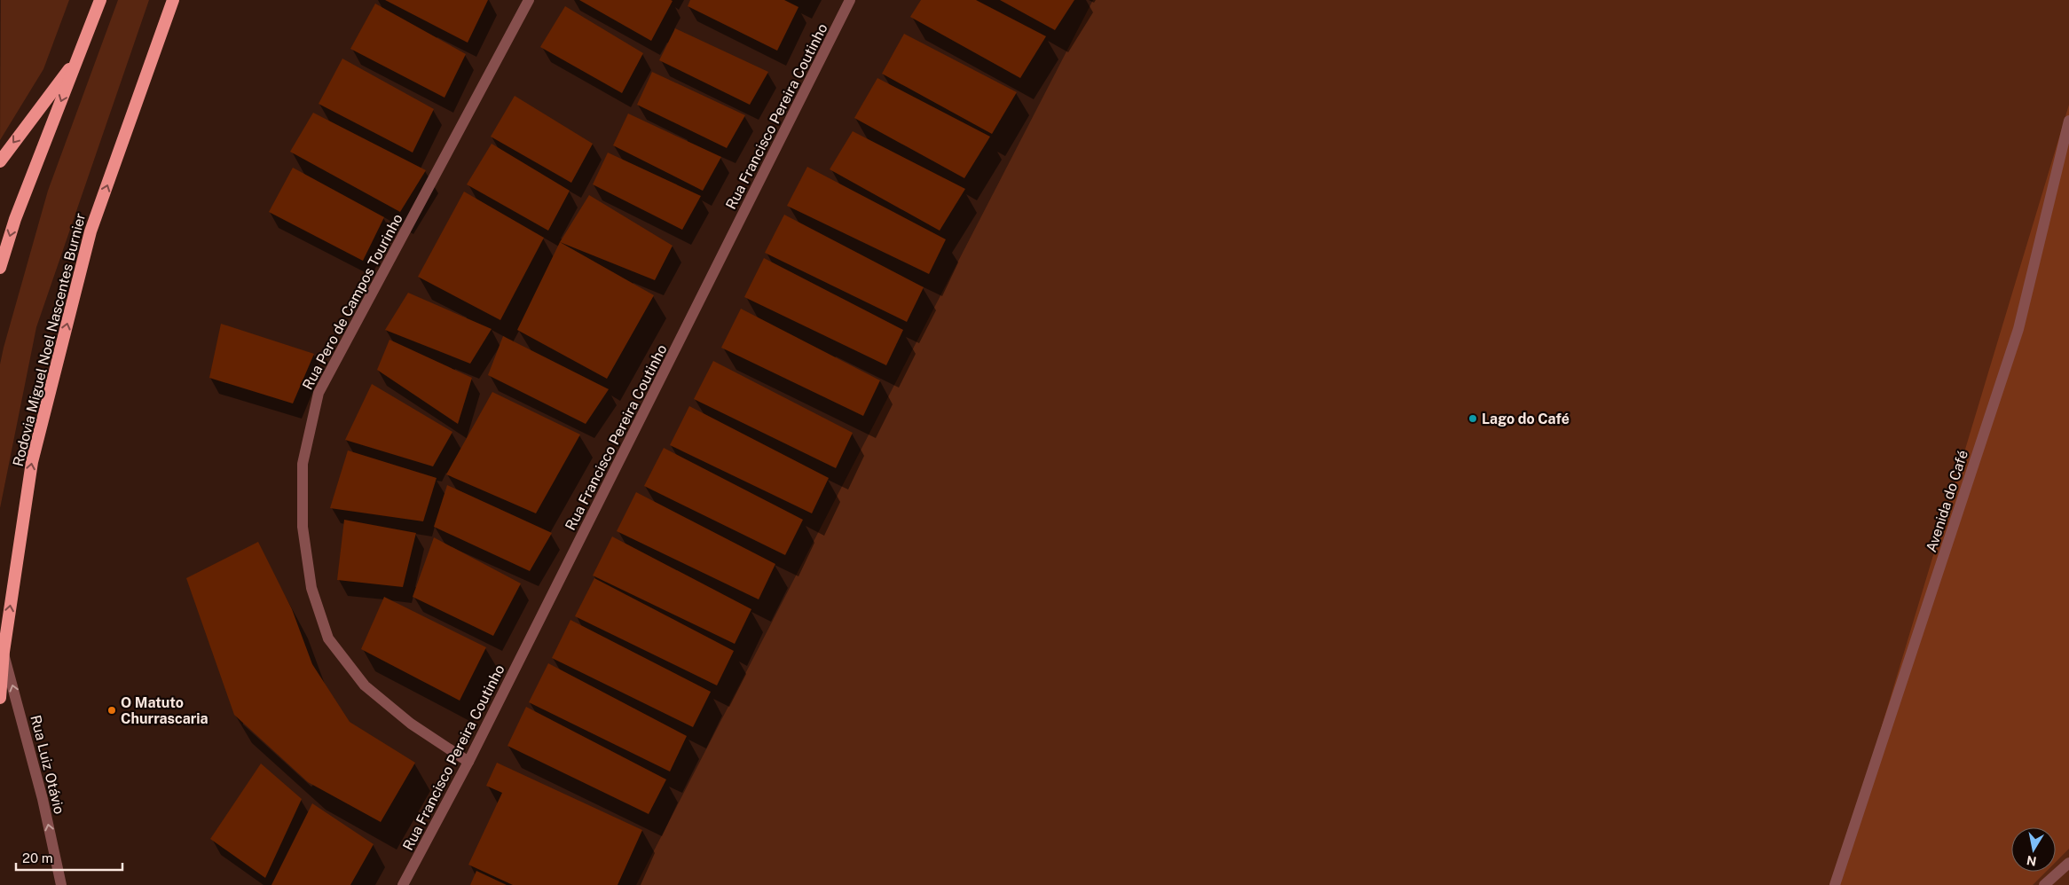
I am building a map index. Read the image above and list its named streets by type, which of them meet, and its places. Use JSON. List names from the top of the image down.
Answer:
{
  "streets": {
    "highway": ["Rodovia Miguel Noel Nascentes Burnier"],
    "street": [
      "Rua Francisco Pereira Coutinho",
      "Rua Pero de Campos Tourinho",
      "Avenida do Café",
      "Rua Luiz Otávio"
    ]
  },
  "crossings": [
    ["Rua Francisco Pereira Coutinho", "Rua Pero de Campos Tourinho"],
    ["Rodovia Miguel Noel Nascentes Burnier", "Rua Luiz Otávio"]
  ],
  "one_way": ["Rua Luiz Otávio"],
  "places": ["Lago do Café", "O Matuto Churrascaria"],
  "scale_bar": "20 m",
  "north": "bottom"
}
